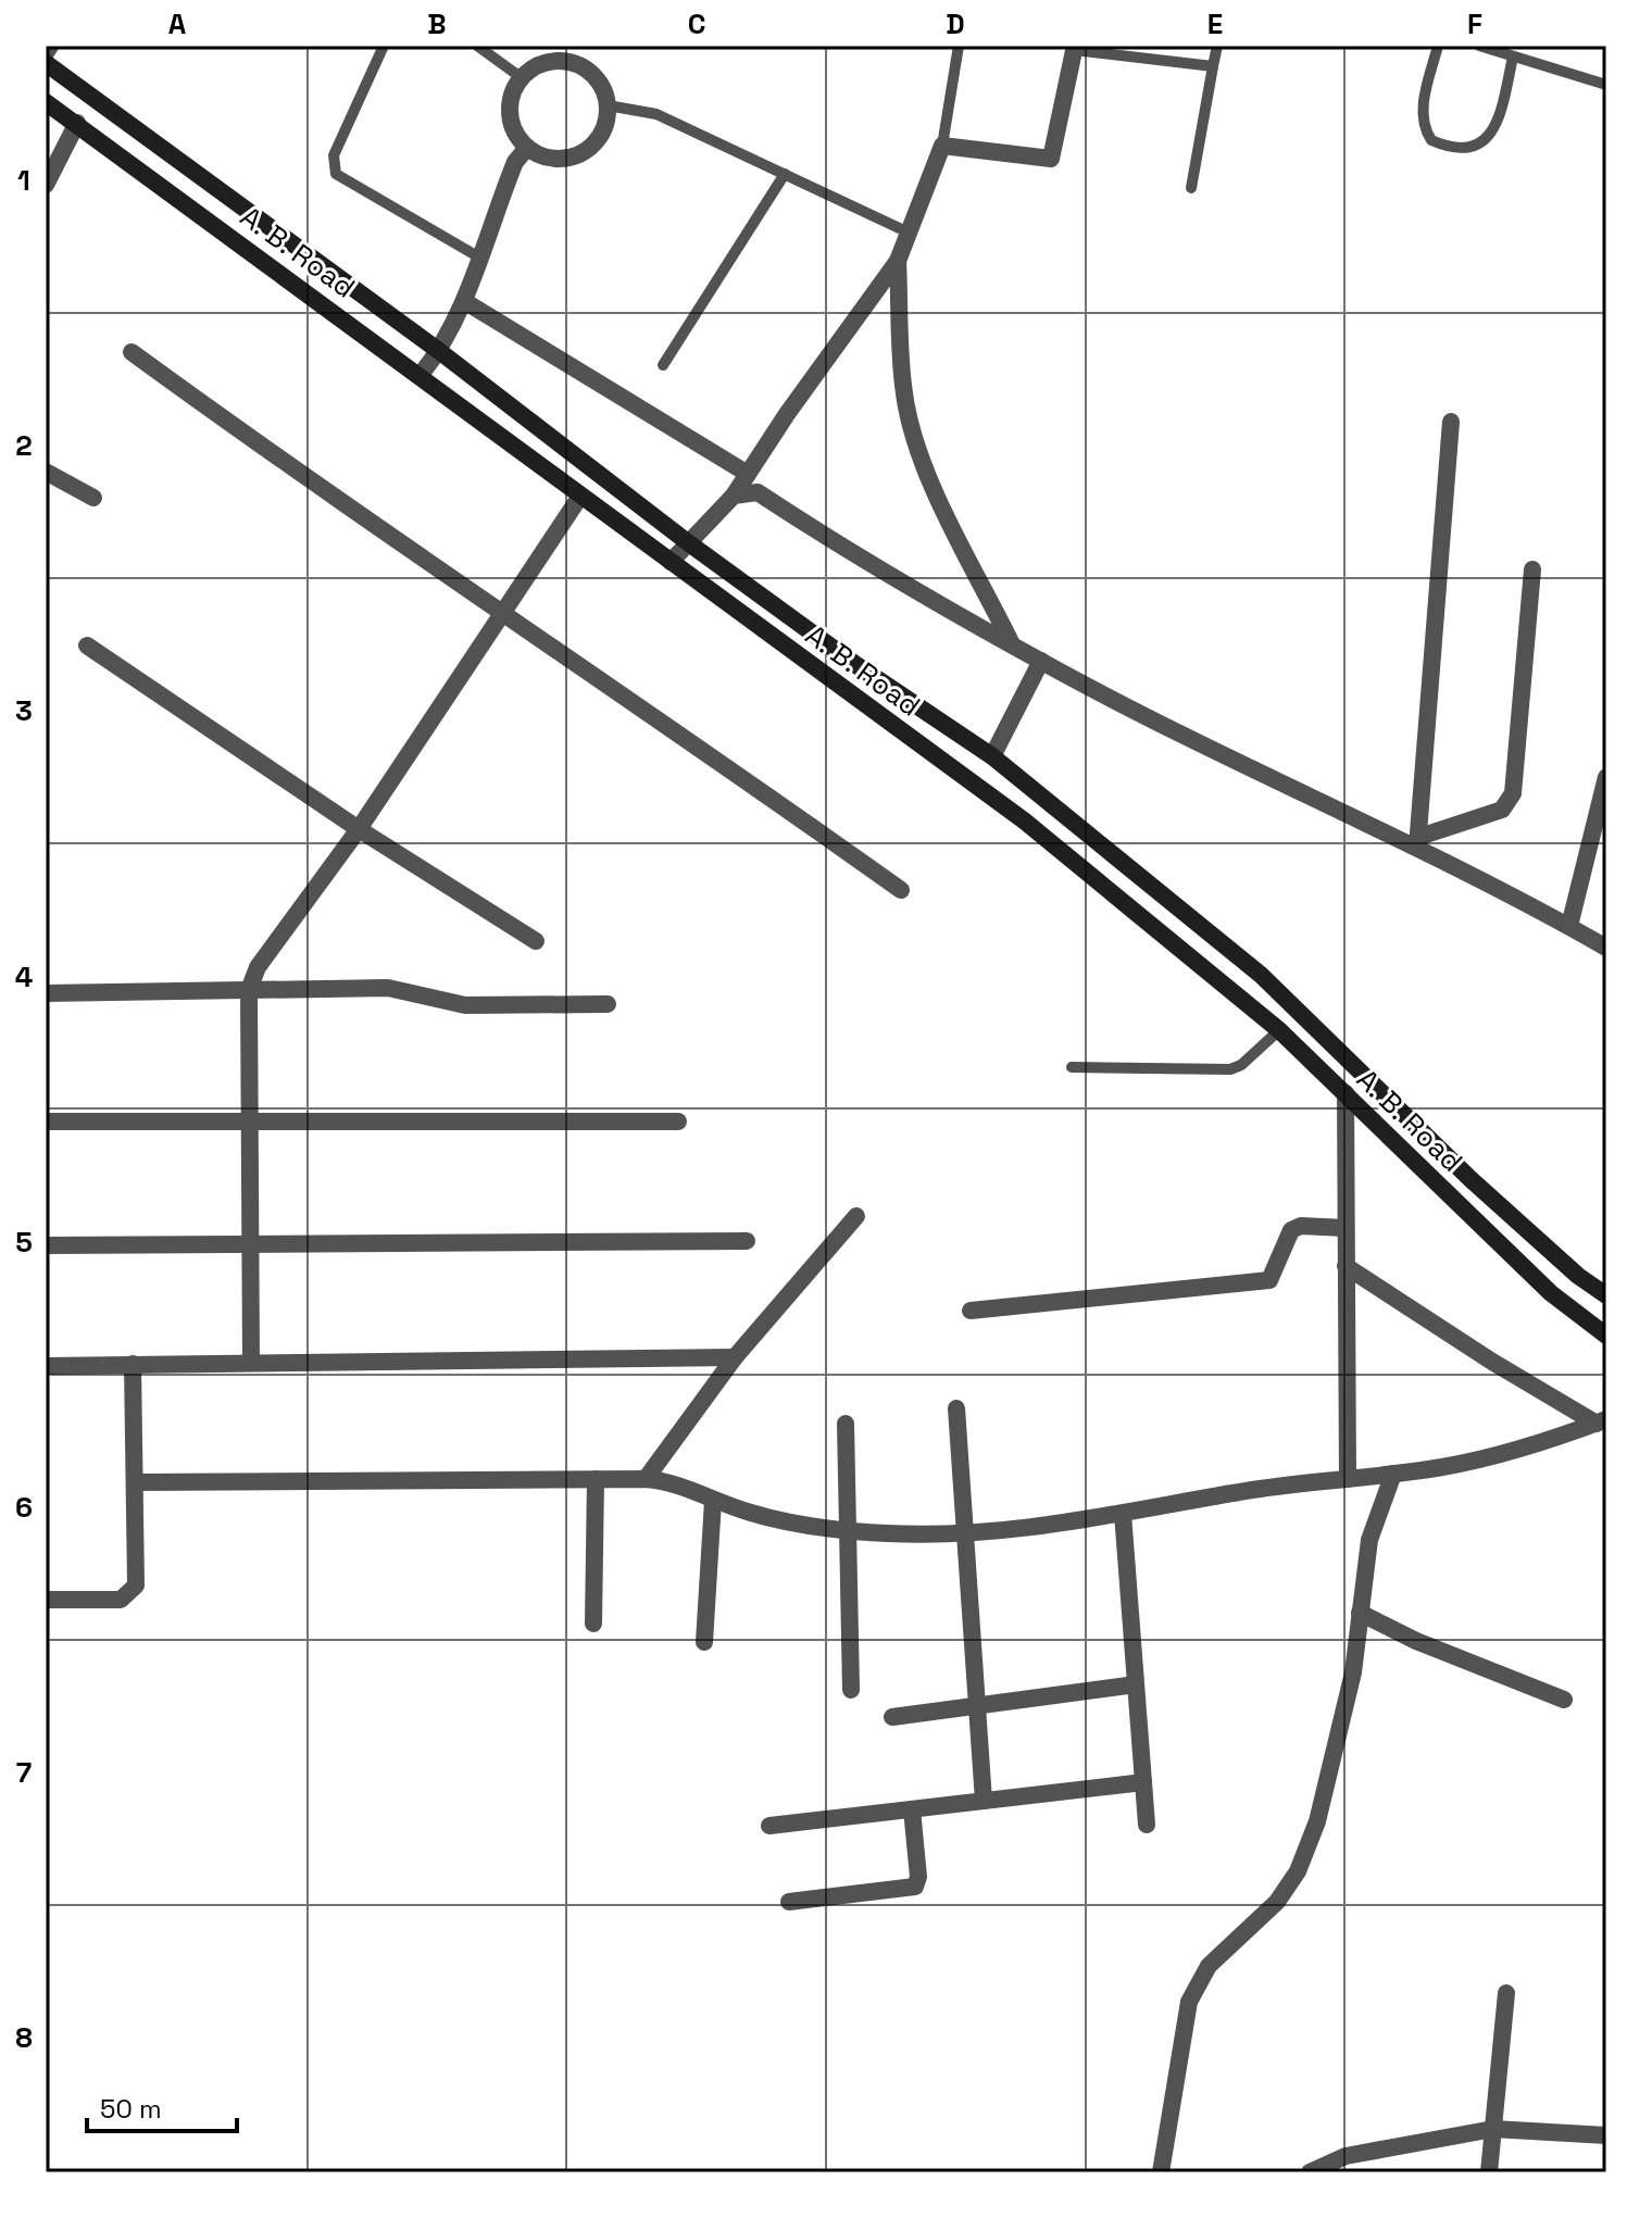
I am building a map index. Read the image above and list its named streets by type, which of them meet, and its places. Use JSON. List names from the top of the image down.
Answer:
{
  "streets": {
    "main road": ["A. B. Road"]
  },
  "scale_bar": "50 m",
  "grid": {
    "columns": [
      "A",
      "B",
      "C",
      "D",
      "E",
      "F"
    ],
    "rows": [
      "1",
      "2",
      "3",
      "4",
      "5",
      "6",
      "7",
      "8"
    ]
  }
}
